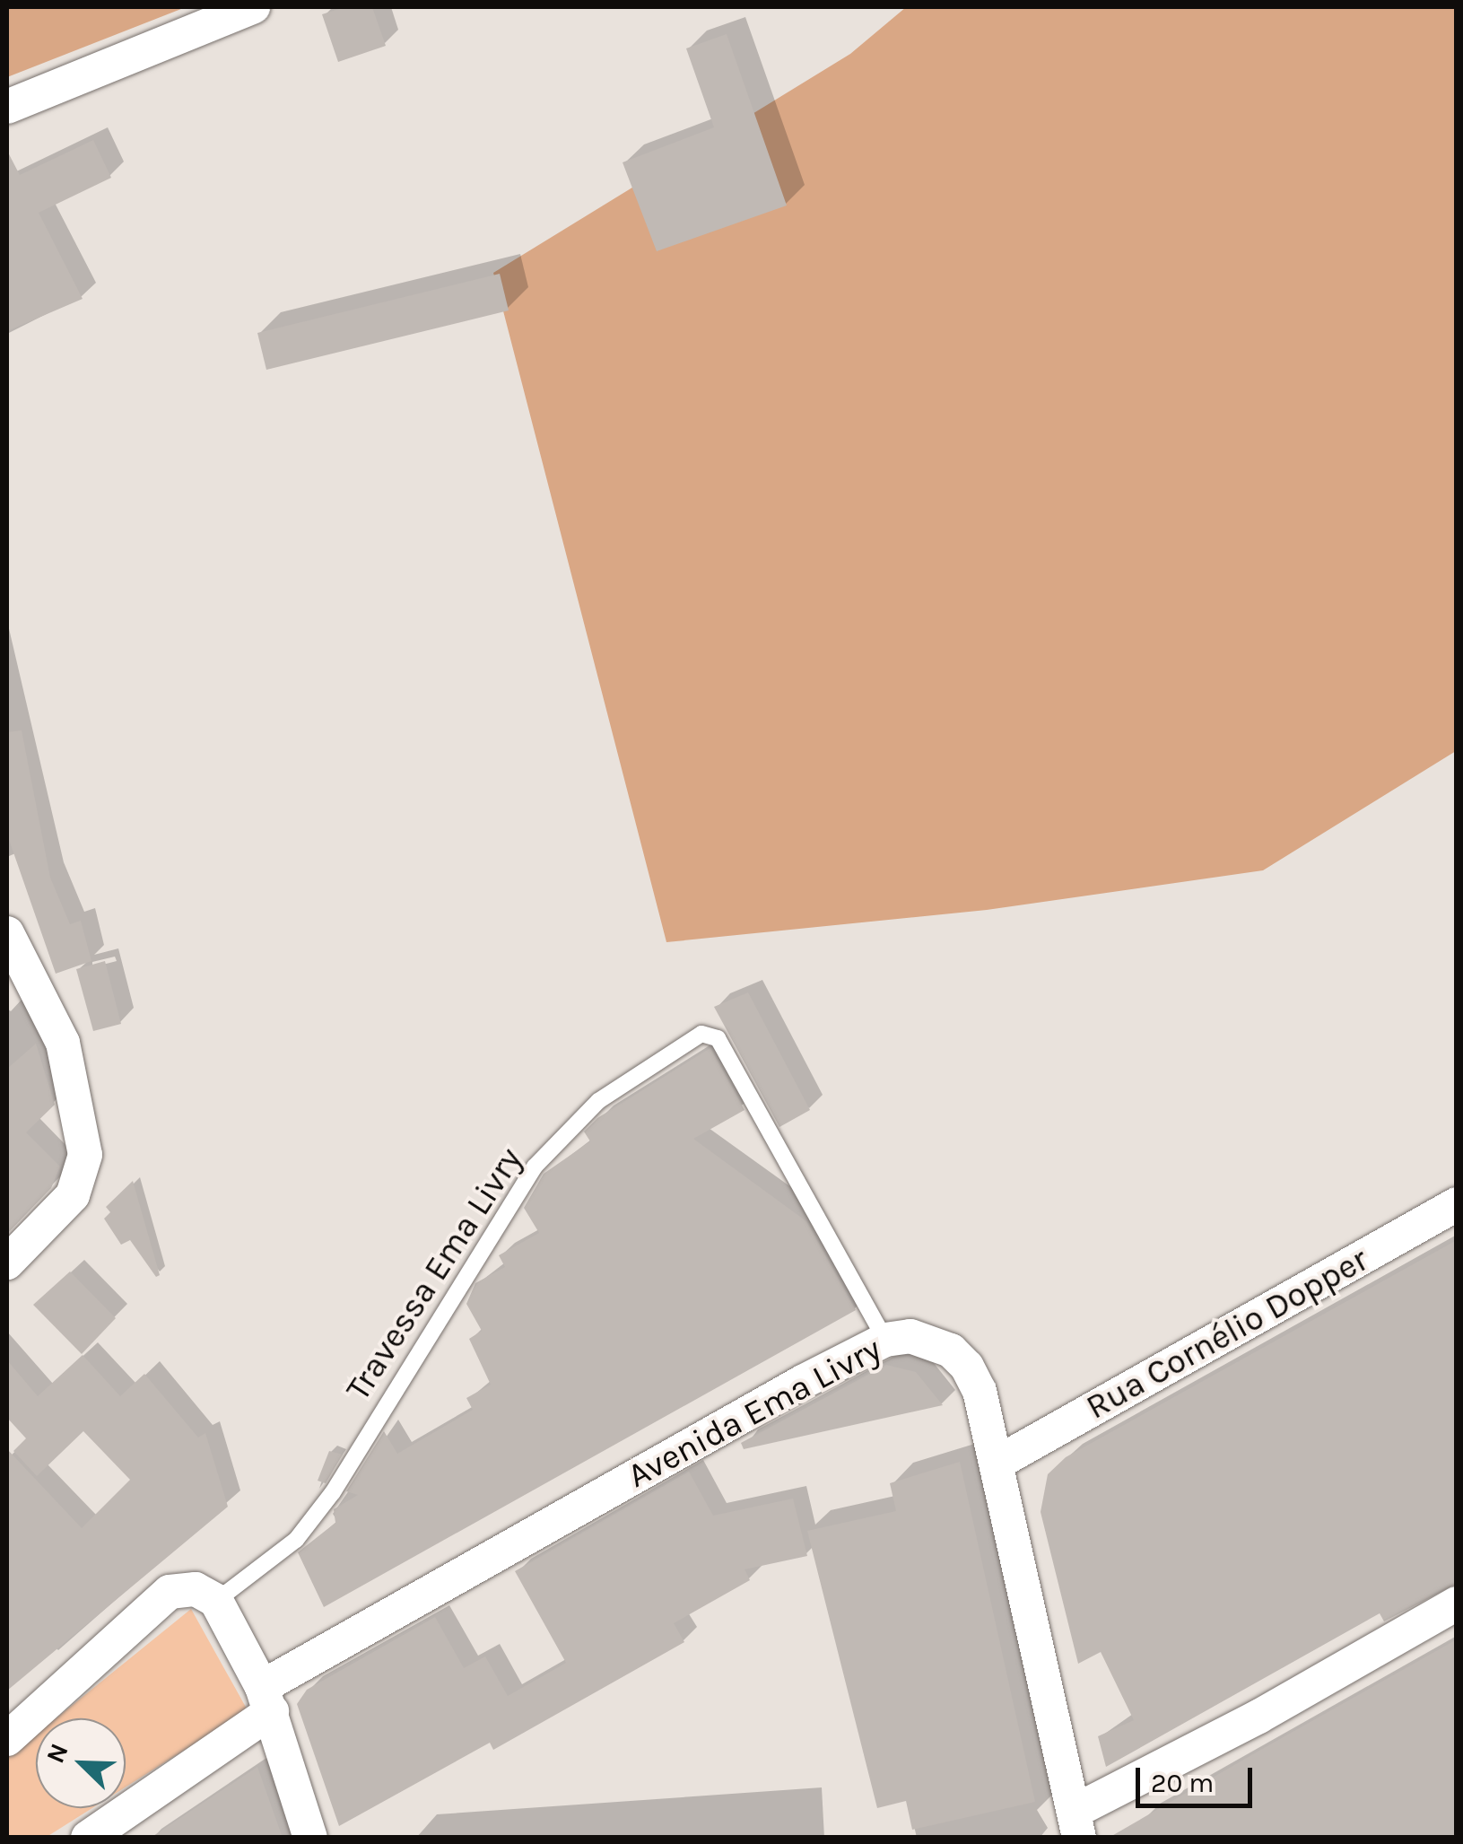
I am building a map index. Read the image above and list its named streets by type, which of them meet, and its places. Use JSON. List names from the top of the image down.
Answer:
{
  "streets": {
    "street": ["Rua Cornélio Dopper", "Avenida Ema Livry"],
    "lane": ["Travessa Ema Livry"]
  },
  "crossings": [
    ["Travessa Ema Livry", "Avenida Ema Livry"],
    ["Rua Cornélio Dopper", "Avenida Ema Livry"]
  ],
  "scale_bar": "20 m",
  "north": "top left"
}
